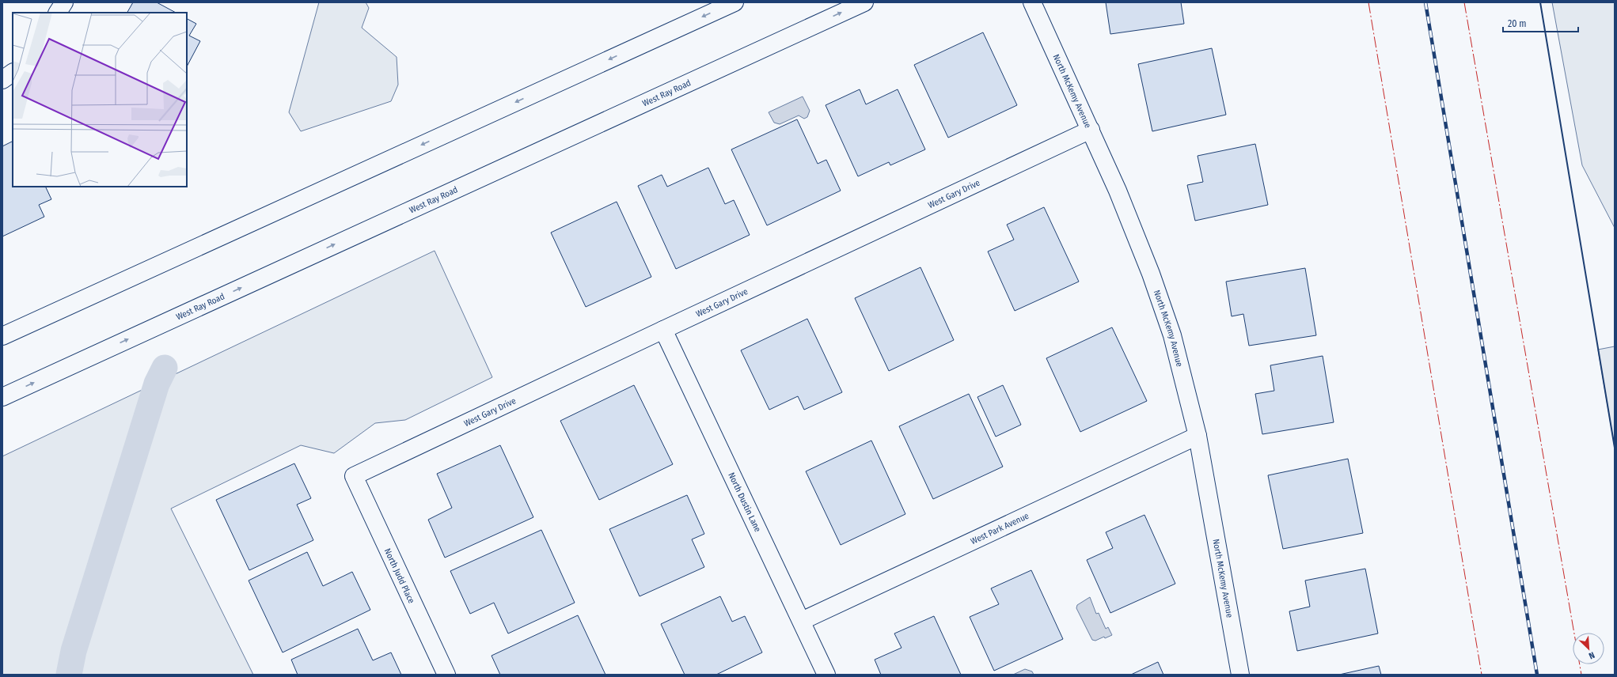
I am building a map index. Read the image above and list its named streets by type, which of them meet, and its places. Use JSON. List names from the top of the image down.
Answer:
{
  "streets": {
    "street": [
      "North McKemy Avenue",
      "West Ray Road",
      "West Gary Drive",
      "North Dustin Lane",
      "West Park Avenue",
      "North Judd Place"
    ]
  },
  "crossings": [
    ["North McKemy Avenue", "West Gary Drive"],
    ["North McKemy Avenue", "West Park Avenue"],
    ["West Gary Drive", "North Dustin Lane"],
    ["West Gary Drive", "North Judd Place"],
    ["North Dustin Lane", "West Park Avenue"]
  ],
  "scale_bar": "20 m",
  "north": "bottom right"
}
